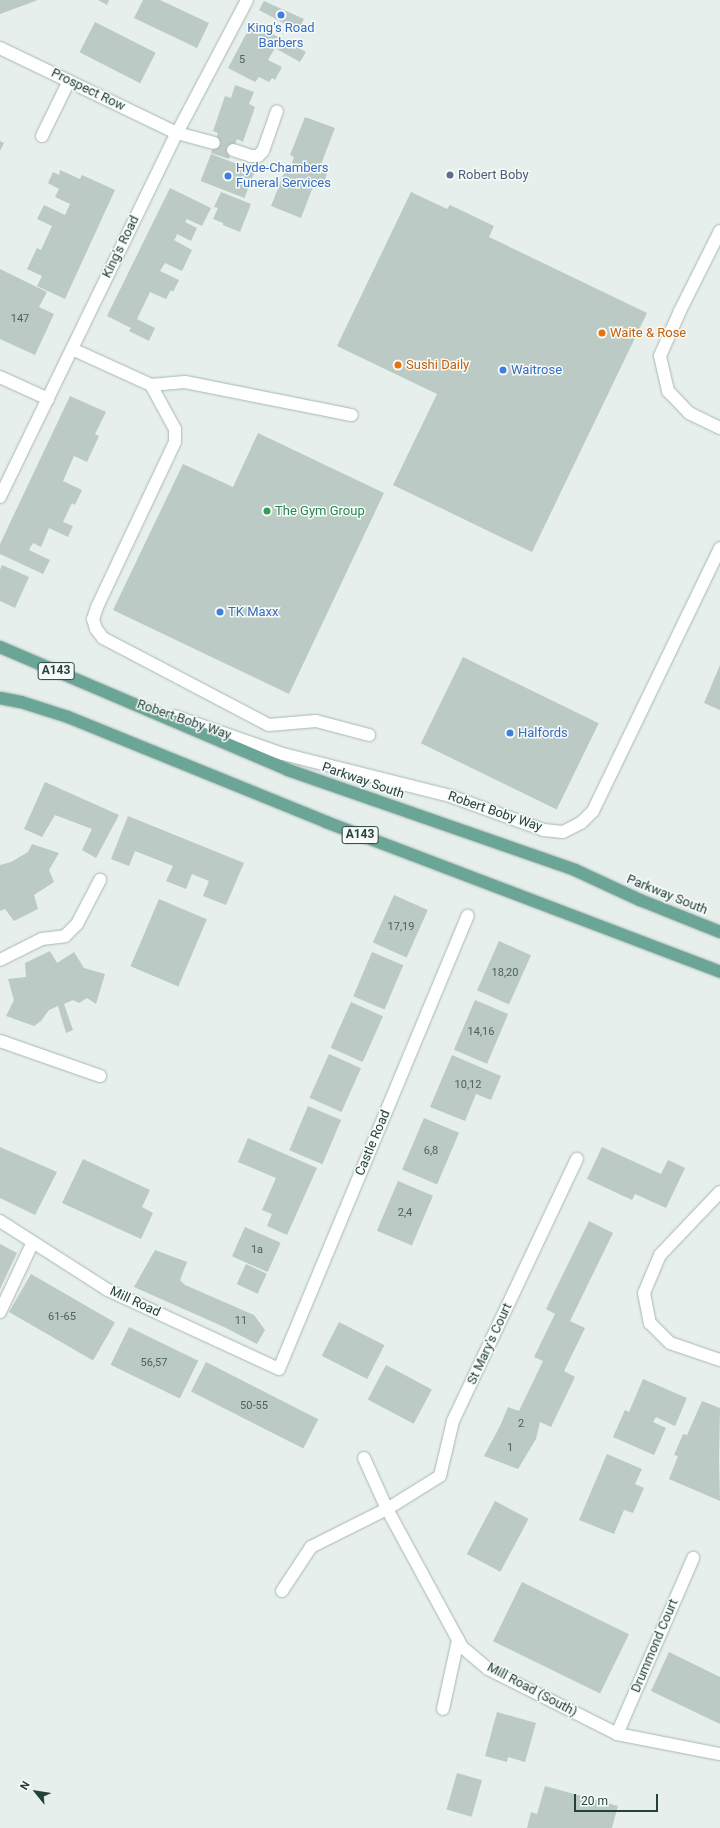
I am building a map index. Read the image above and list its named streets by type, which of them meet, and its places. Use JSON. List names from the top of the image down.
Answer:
{
  "streets": {
    "main road": ["A143", "Parkway South"],
    "street": [
      "Prospect Row",
      "King's Road",
      "Robert Boby Way",
      "Castle Road",
      "Mill Road",
      "St Mary's Court",
      "Drummond Court",
      "Mill Road (South)"
    ]
  },
  "crossings": [
    ["Prospect Row", "King's Road"],
    ["Robert Boby Way", "Parkway South"],
    ["Castle Road", "Mill Road"],
    ["St Mary's Court", "Mill Road (South)"],
    ["Drummond Court", "Mill Road (South)"]
  ],
  "places": [
    "King's Road Barbers",
    "Robert Boby",
    "Hyde-Chambers Funeral Services",
    "Waite & Rose",
    "Sushi Daily",
    "Waitrose",
    "The Gym Group",
    "TK Maxx",
    "Halfords"
  ],
  "house_numbers": [
    "5",
    "147",
    "17,19",
    "18,20",
    "14,16",
    "10,12",
    "6,8",
    "2,4",
    "1a",
    "61-65",
    "11",
    "56,57",
    "50-55",
    "2",
    "1"
  ],
  "scale_bar": "20 m",
  "north": "top left"
}
